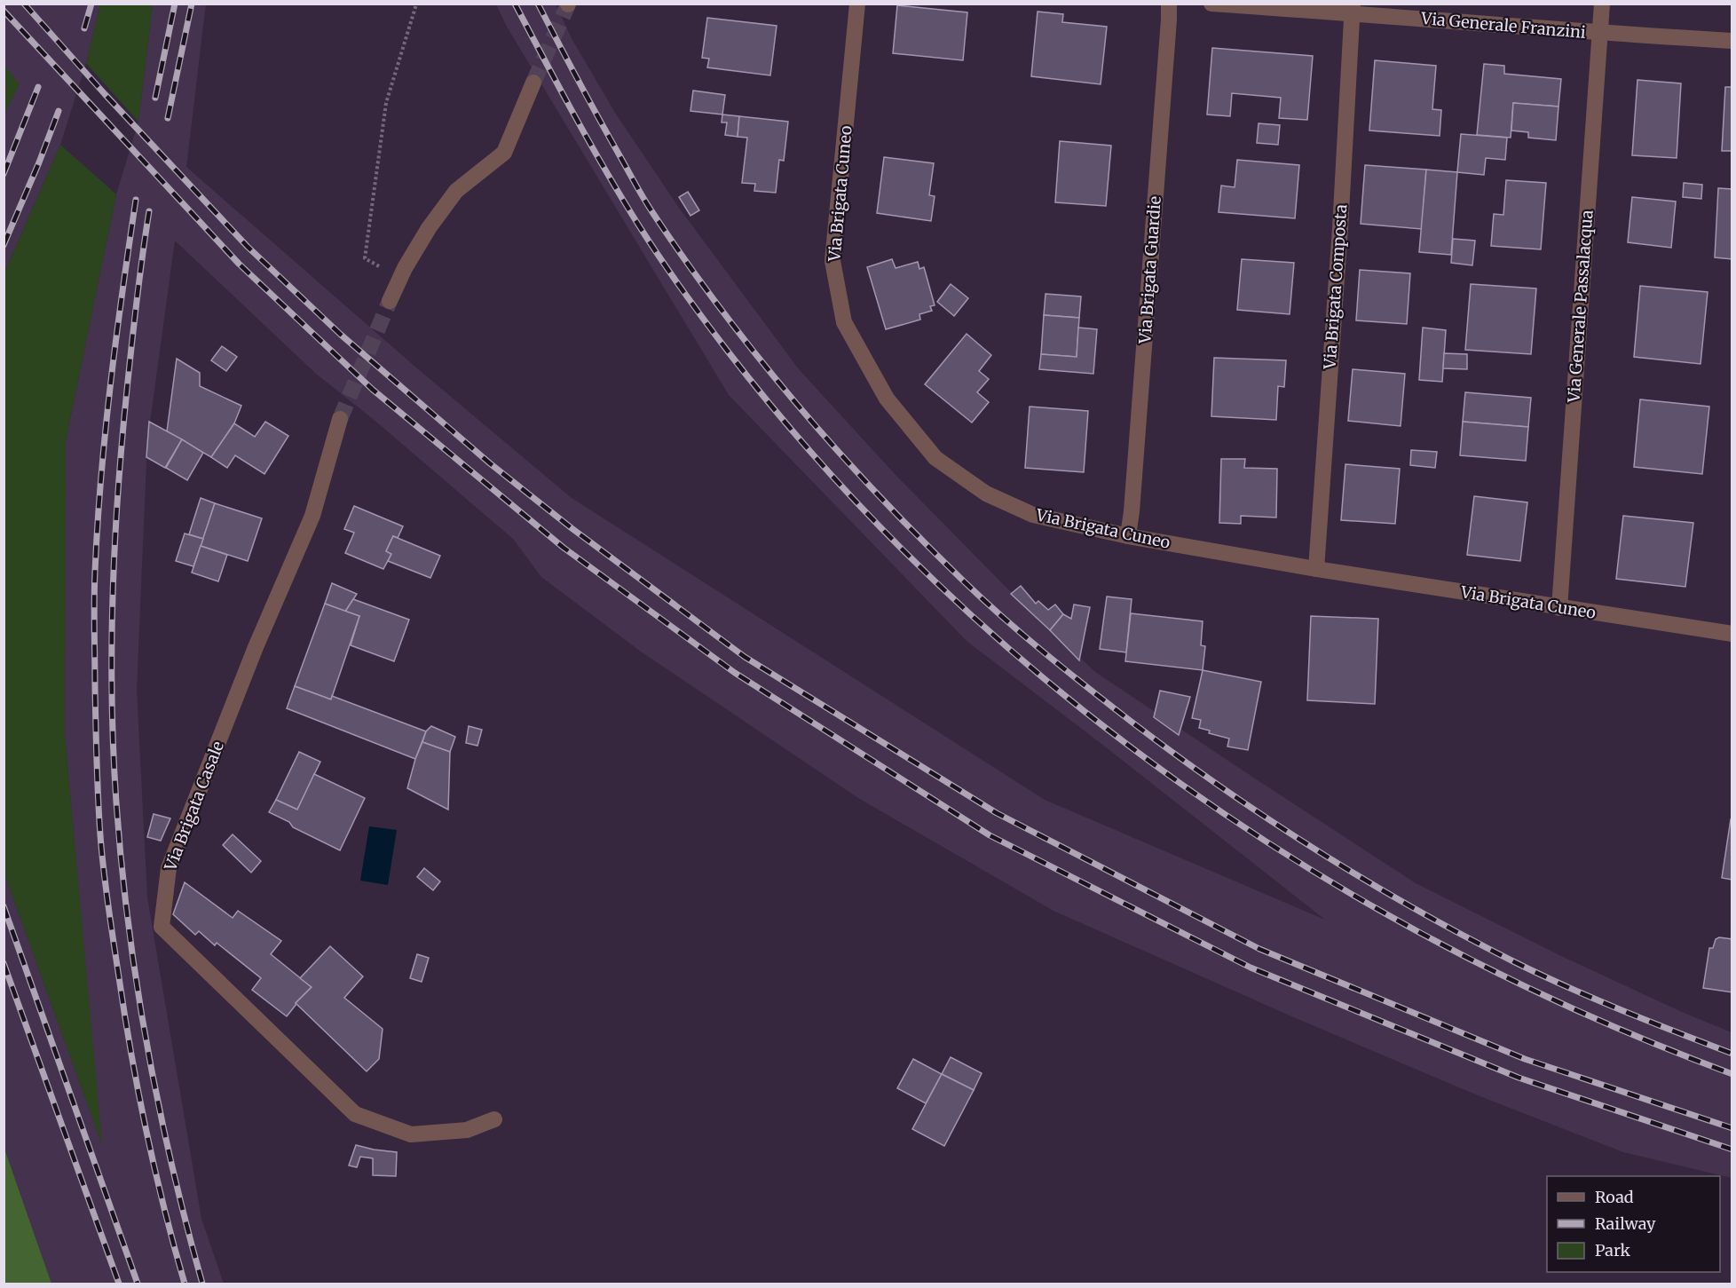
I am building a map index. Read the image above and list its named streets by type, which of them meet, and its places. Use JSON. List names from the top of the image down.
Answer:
{
  "streets": {
    "street": [
      "Via Generale Franzini",
      "Via Brigata Cuneo",
      "Via Brigata Guardie",
      "Via Brigata Composta",
      "Via Generale Passalacqua",
      "Via Brigata Casale"
    ]
  },
  "crossings": [
    ["Via Generale Franzini", "Via Brigata Composta"],
    ["Via Generale Franzini", "Via Generale Passalacqua"],
    ["Via Brigata Cuneo", "Via Brigata Guardie"],
    ["Via Brigata Cuneo", "Via Brigata Composta"],
    ["Via Brigata Cuneo", "Via Generale Passalacqua"]
  ],
  "legend": ["Road", "Railway", "Park"]
}
